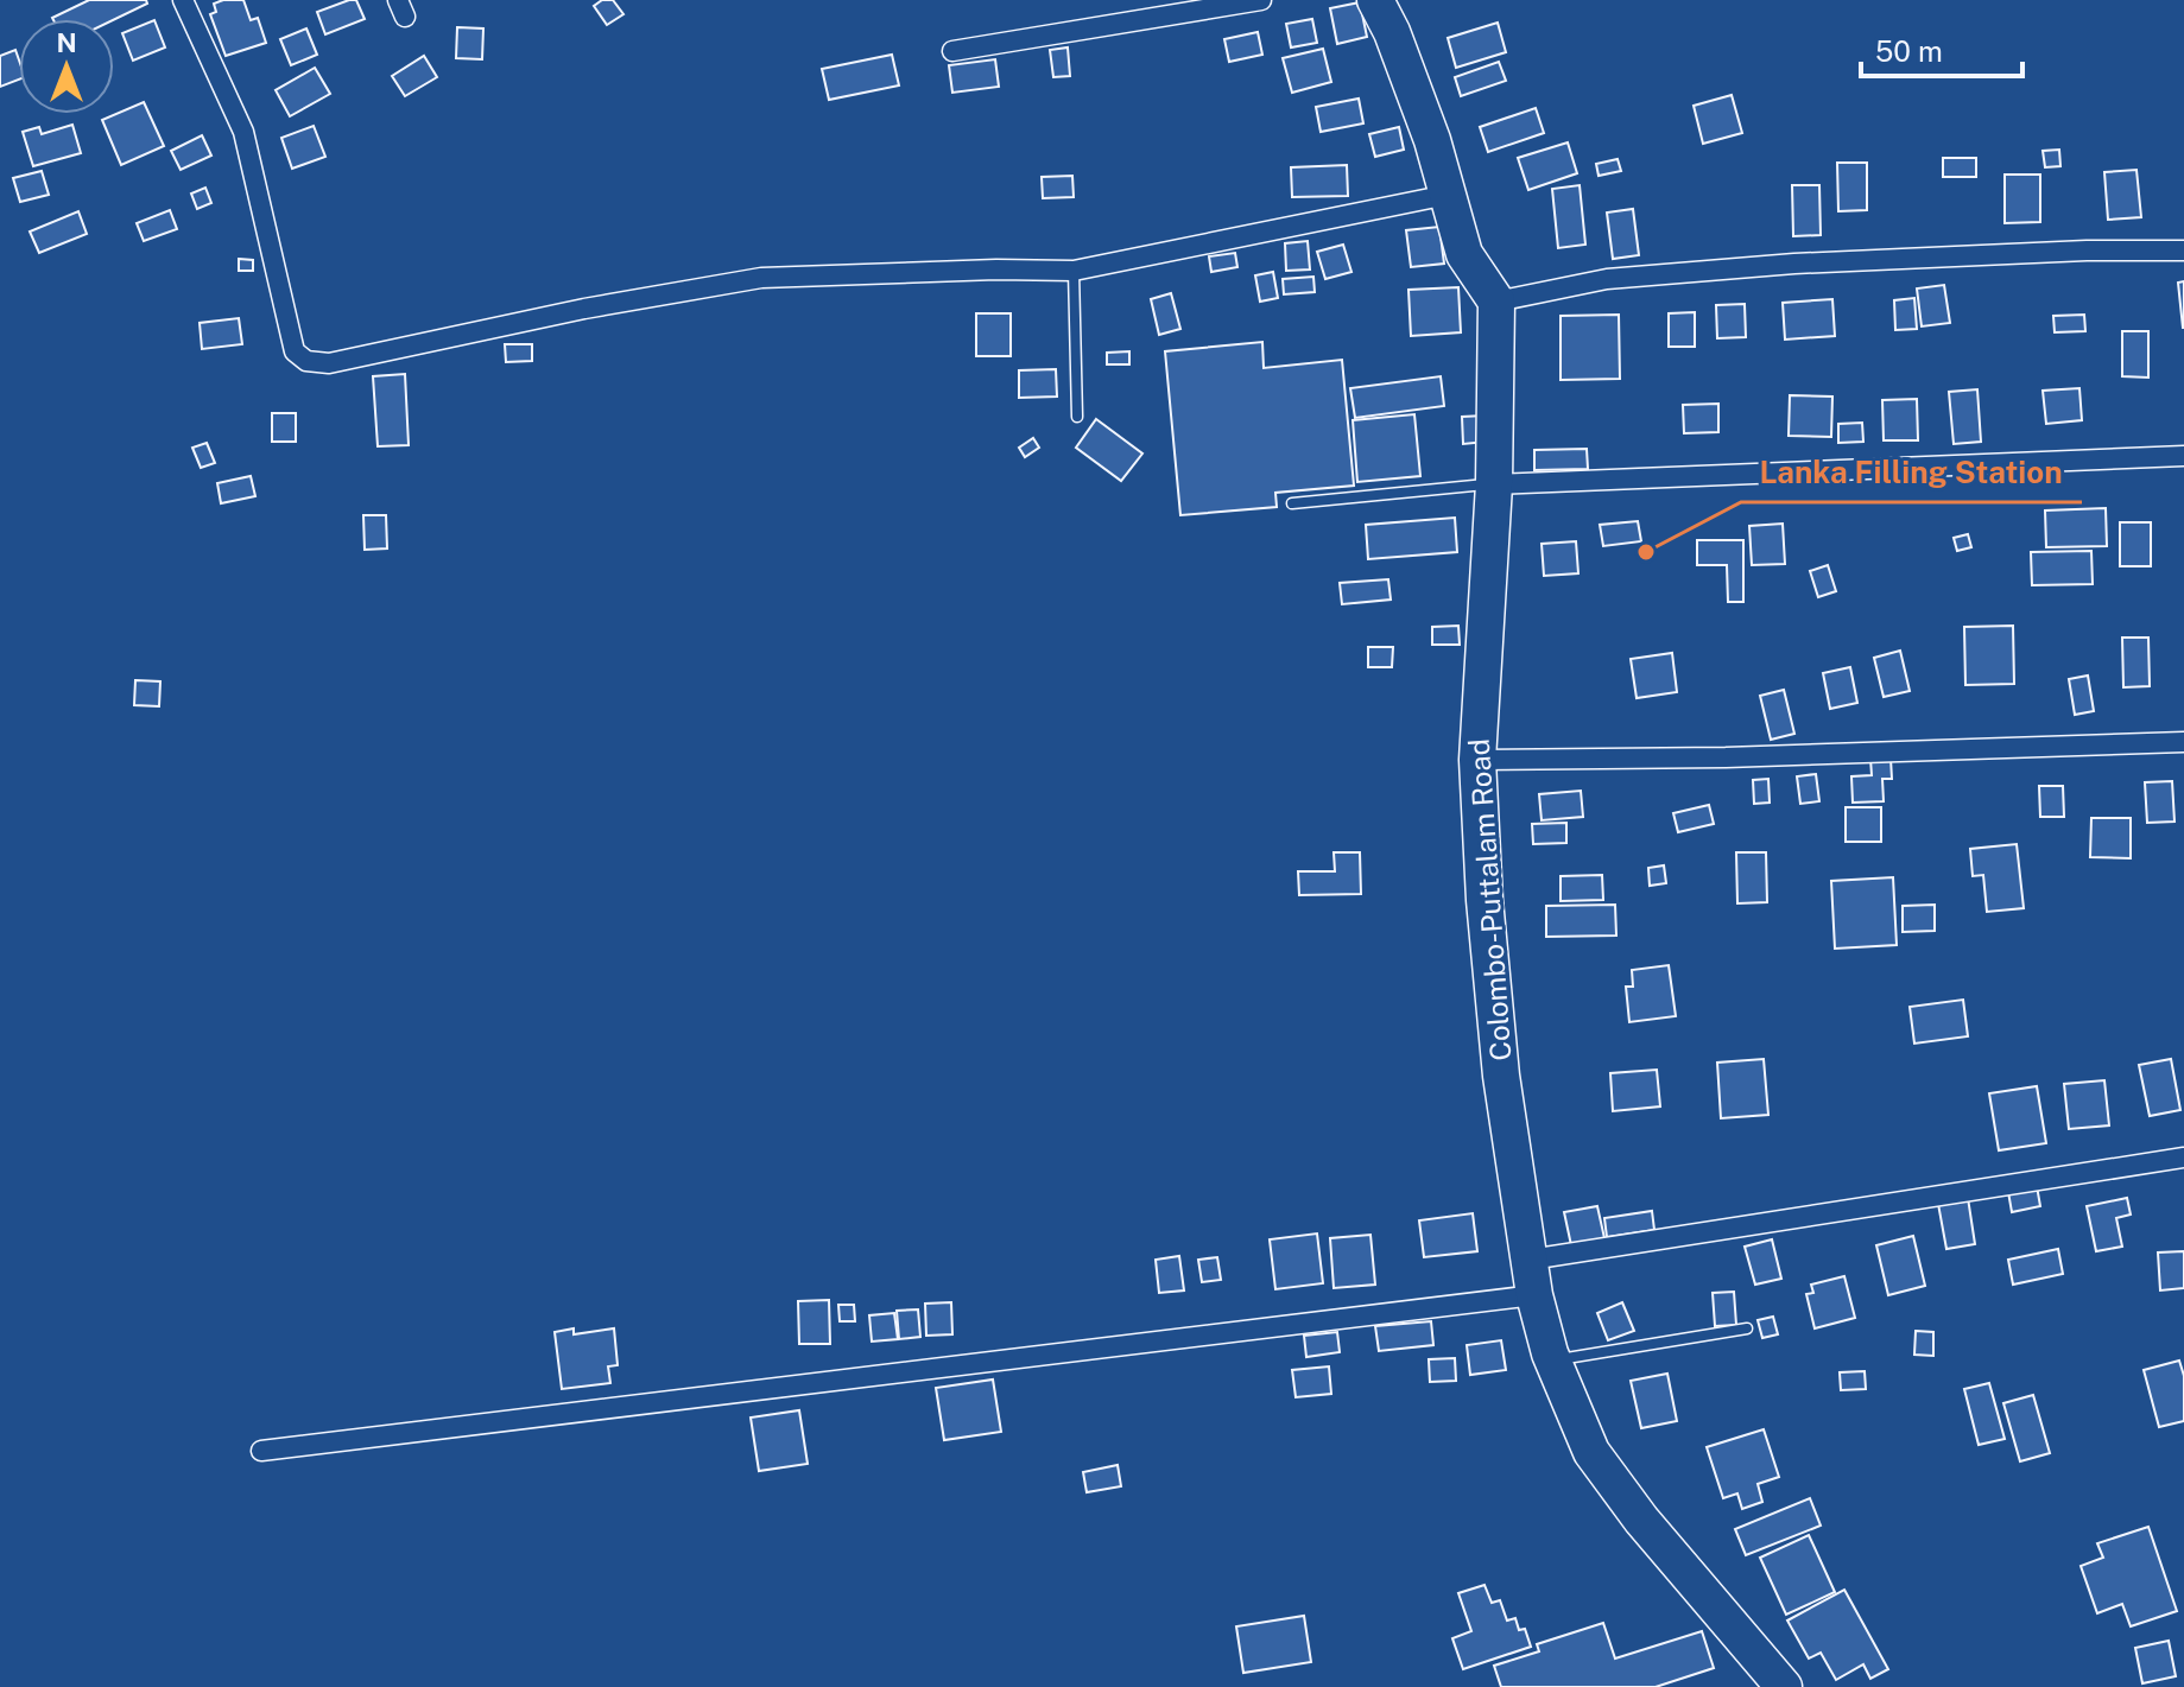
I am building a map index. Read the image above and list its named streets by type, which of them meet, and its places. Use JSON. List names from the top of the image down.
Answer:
{
  "streets": {
    "highway": ["Colombo-Puttalam Road"]
  },
  "places": ["Lanka Filling Station"],
  "scale_bar": "50 m",
  "north": "top"
}
